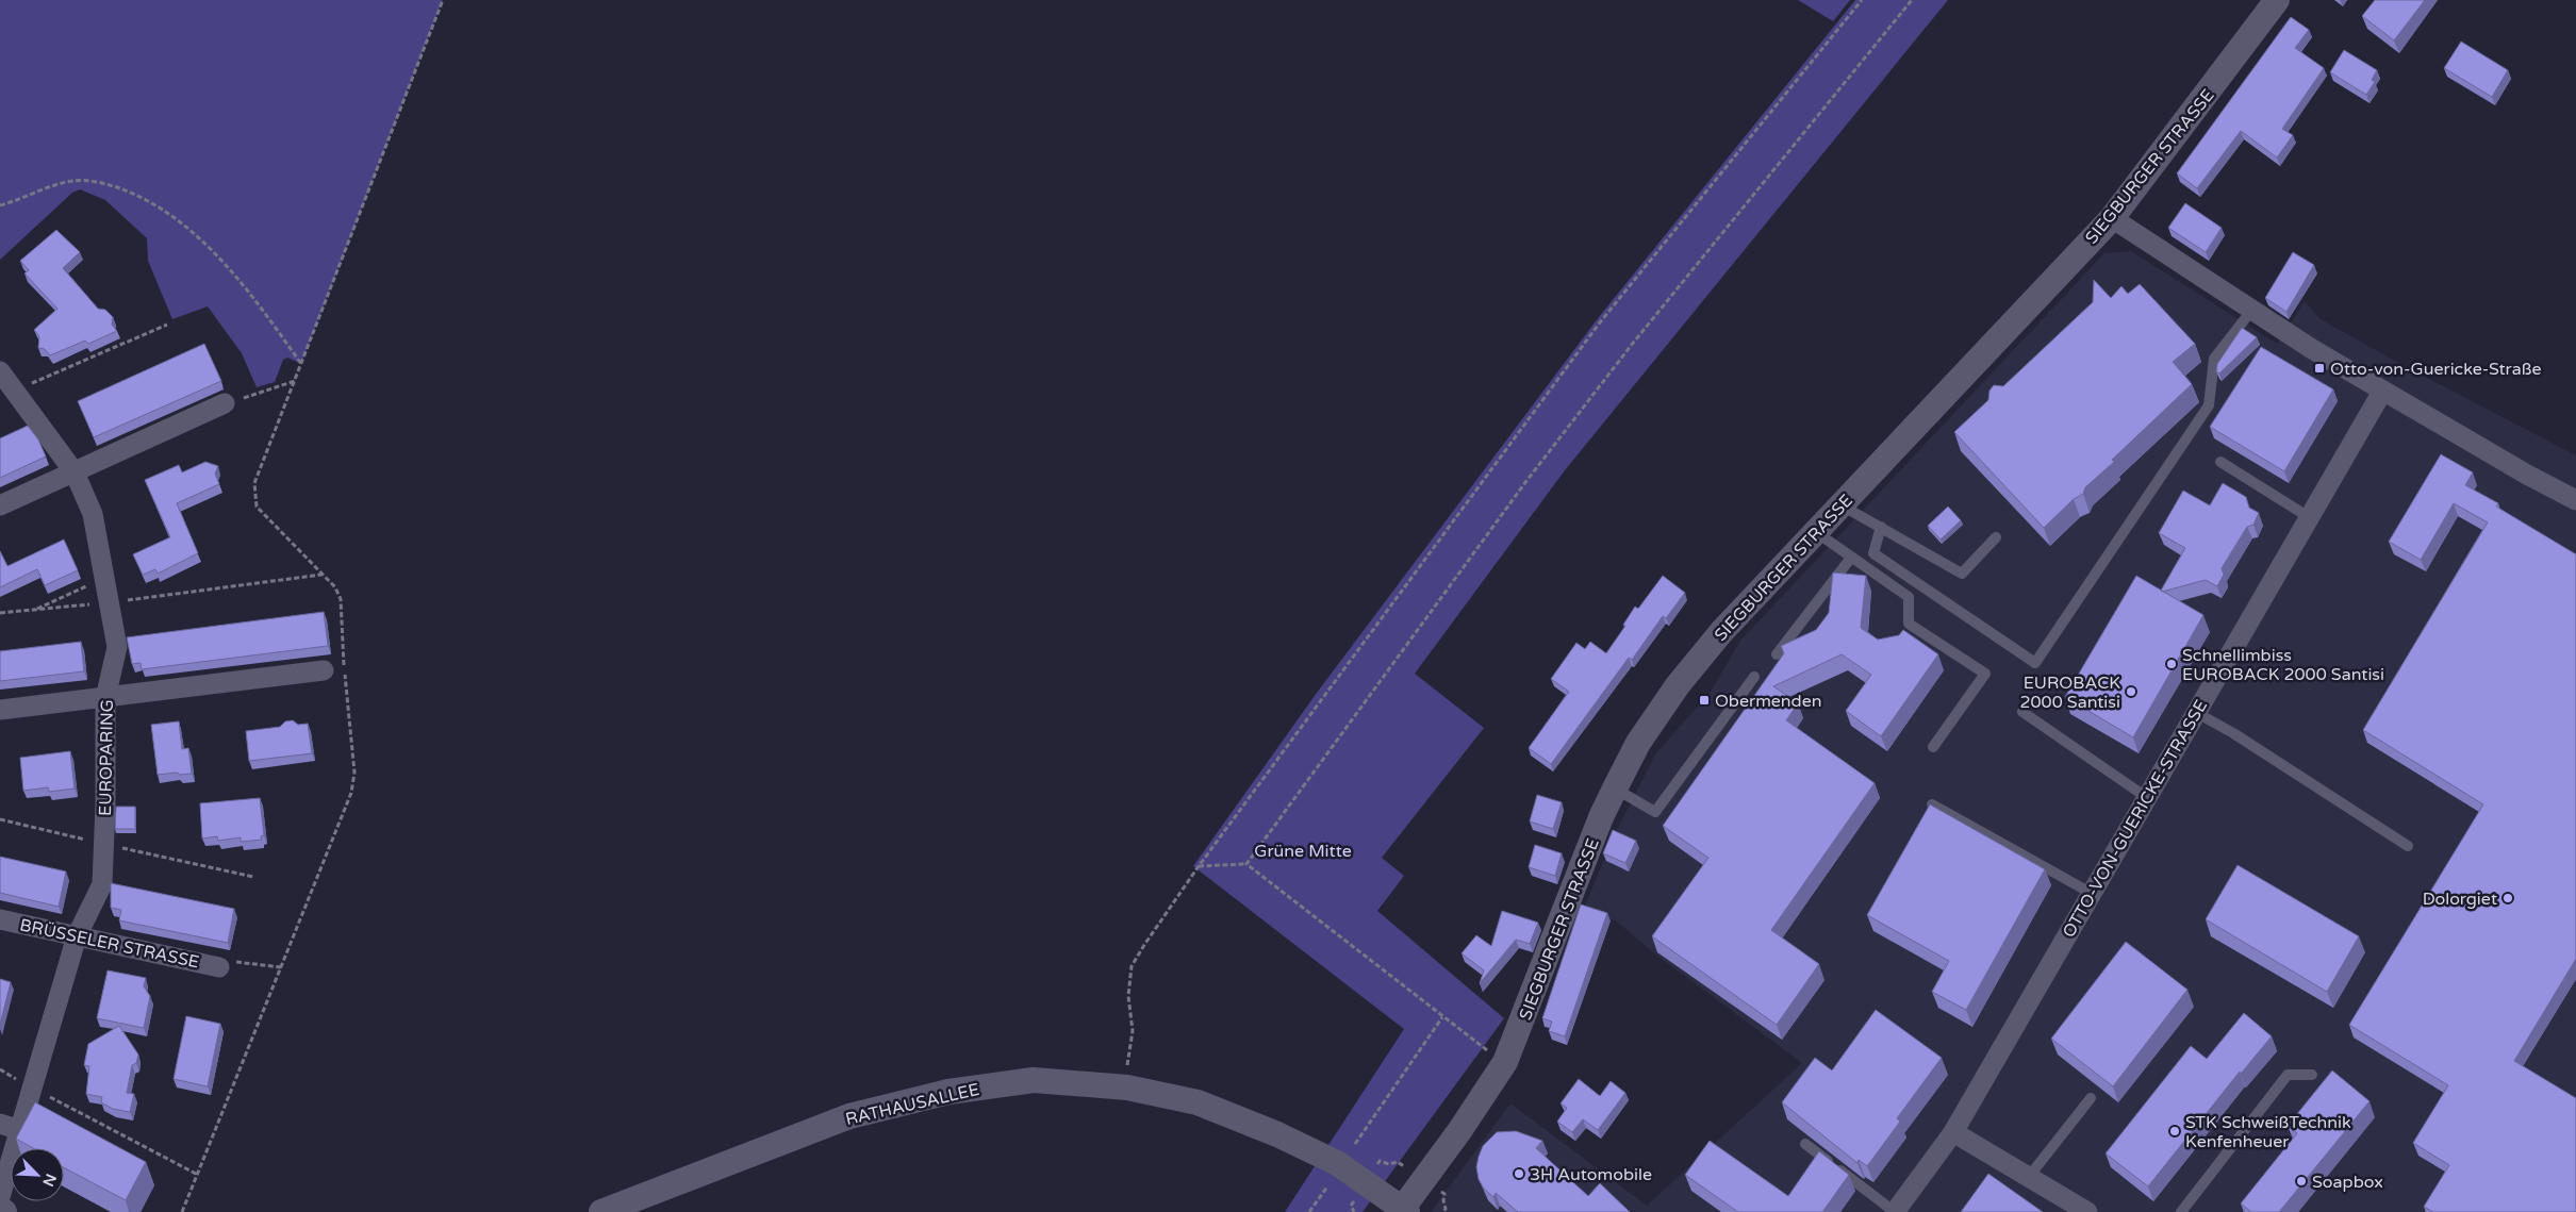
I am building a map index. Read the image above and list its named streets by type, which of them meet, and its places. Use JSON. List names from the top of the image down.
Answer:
{
  "streets": {
    "street": [
      "SIEGBURGER STRASSE",
      "EUROPARING",
      "OTTO-VON-GUERICKE-STRASSE",
      "BRÜSSELER STRASSE",
      "RATHAUSALLEE"
    ]
  },
  "crossings": [
    ["SIEGBURGER STRASSE", "RATHAUSALLEE"],
    ["EUROPARING", "BRÜSSELER STRASSE"]
  ],
  "parks": ["Grüne Mitte"],
  "places": {
    "transit": ["Otto-von-Guericke-Straße", "Obermenden"],
    "other": [
      "Schnellimbiss EUROBACK 2000 Santisi",
      "EUROBACK 2000 Santisi",
      "Dolorgiet",
      "STK SchweißTechnik Kenfenheuer",
      "3H Automobile",
      "Soapbox"
    ]
  },
  "north": "bottom right"
}
